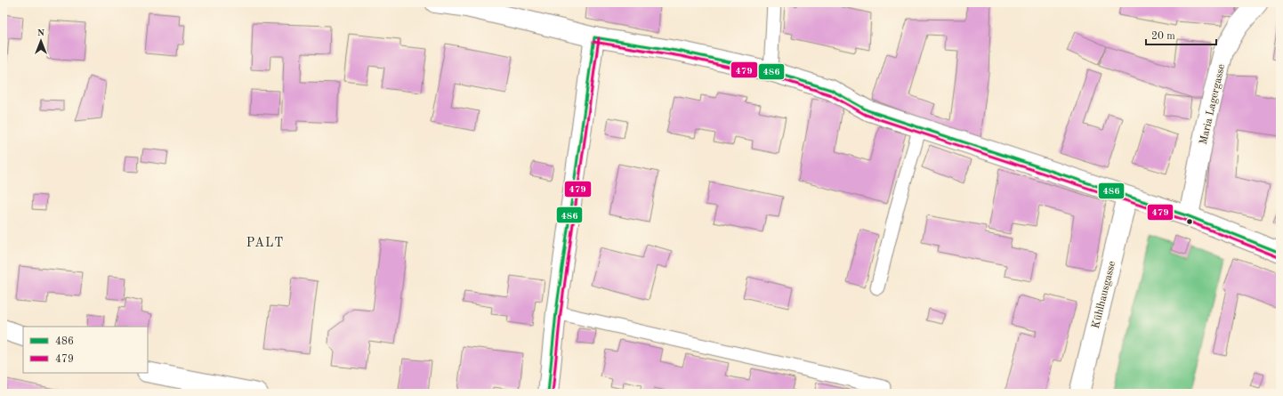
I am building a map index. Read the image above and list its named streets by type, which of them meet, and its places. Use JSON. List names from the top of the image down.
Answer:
{
  "streets": {
    "street": ["Maria Lagergasse", "Kühlhausgasse"]
  },
  "districts": ["PALT"],
  "lines": ["transit line 486", "transit line 479"],
  "legend": ["486", "479"],
  "scale_bar": "20 m",
  "north": "top"
}
